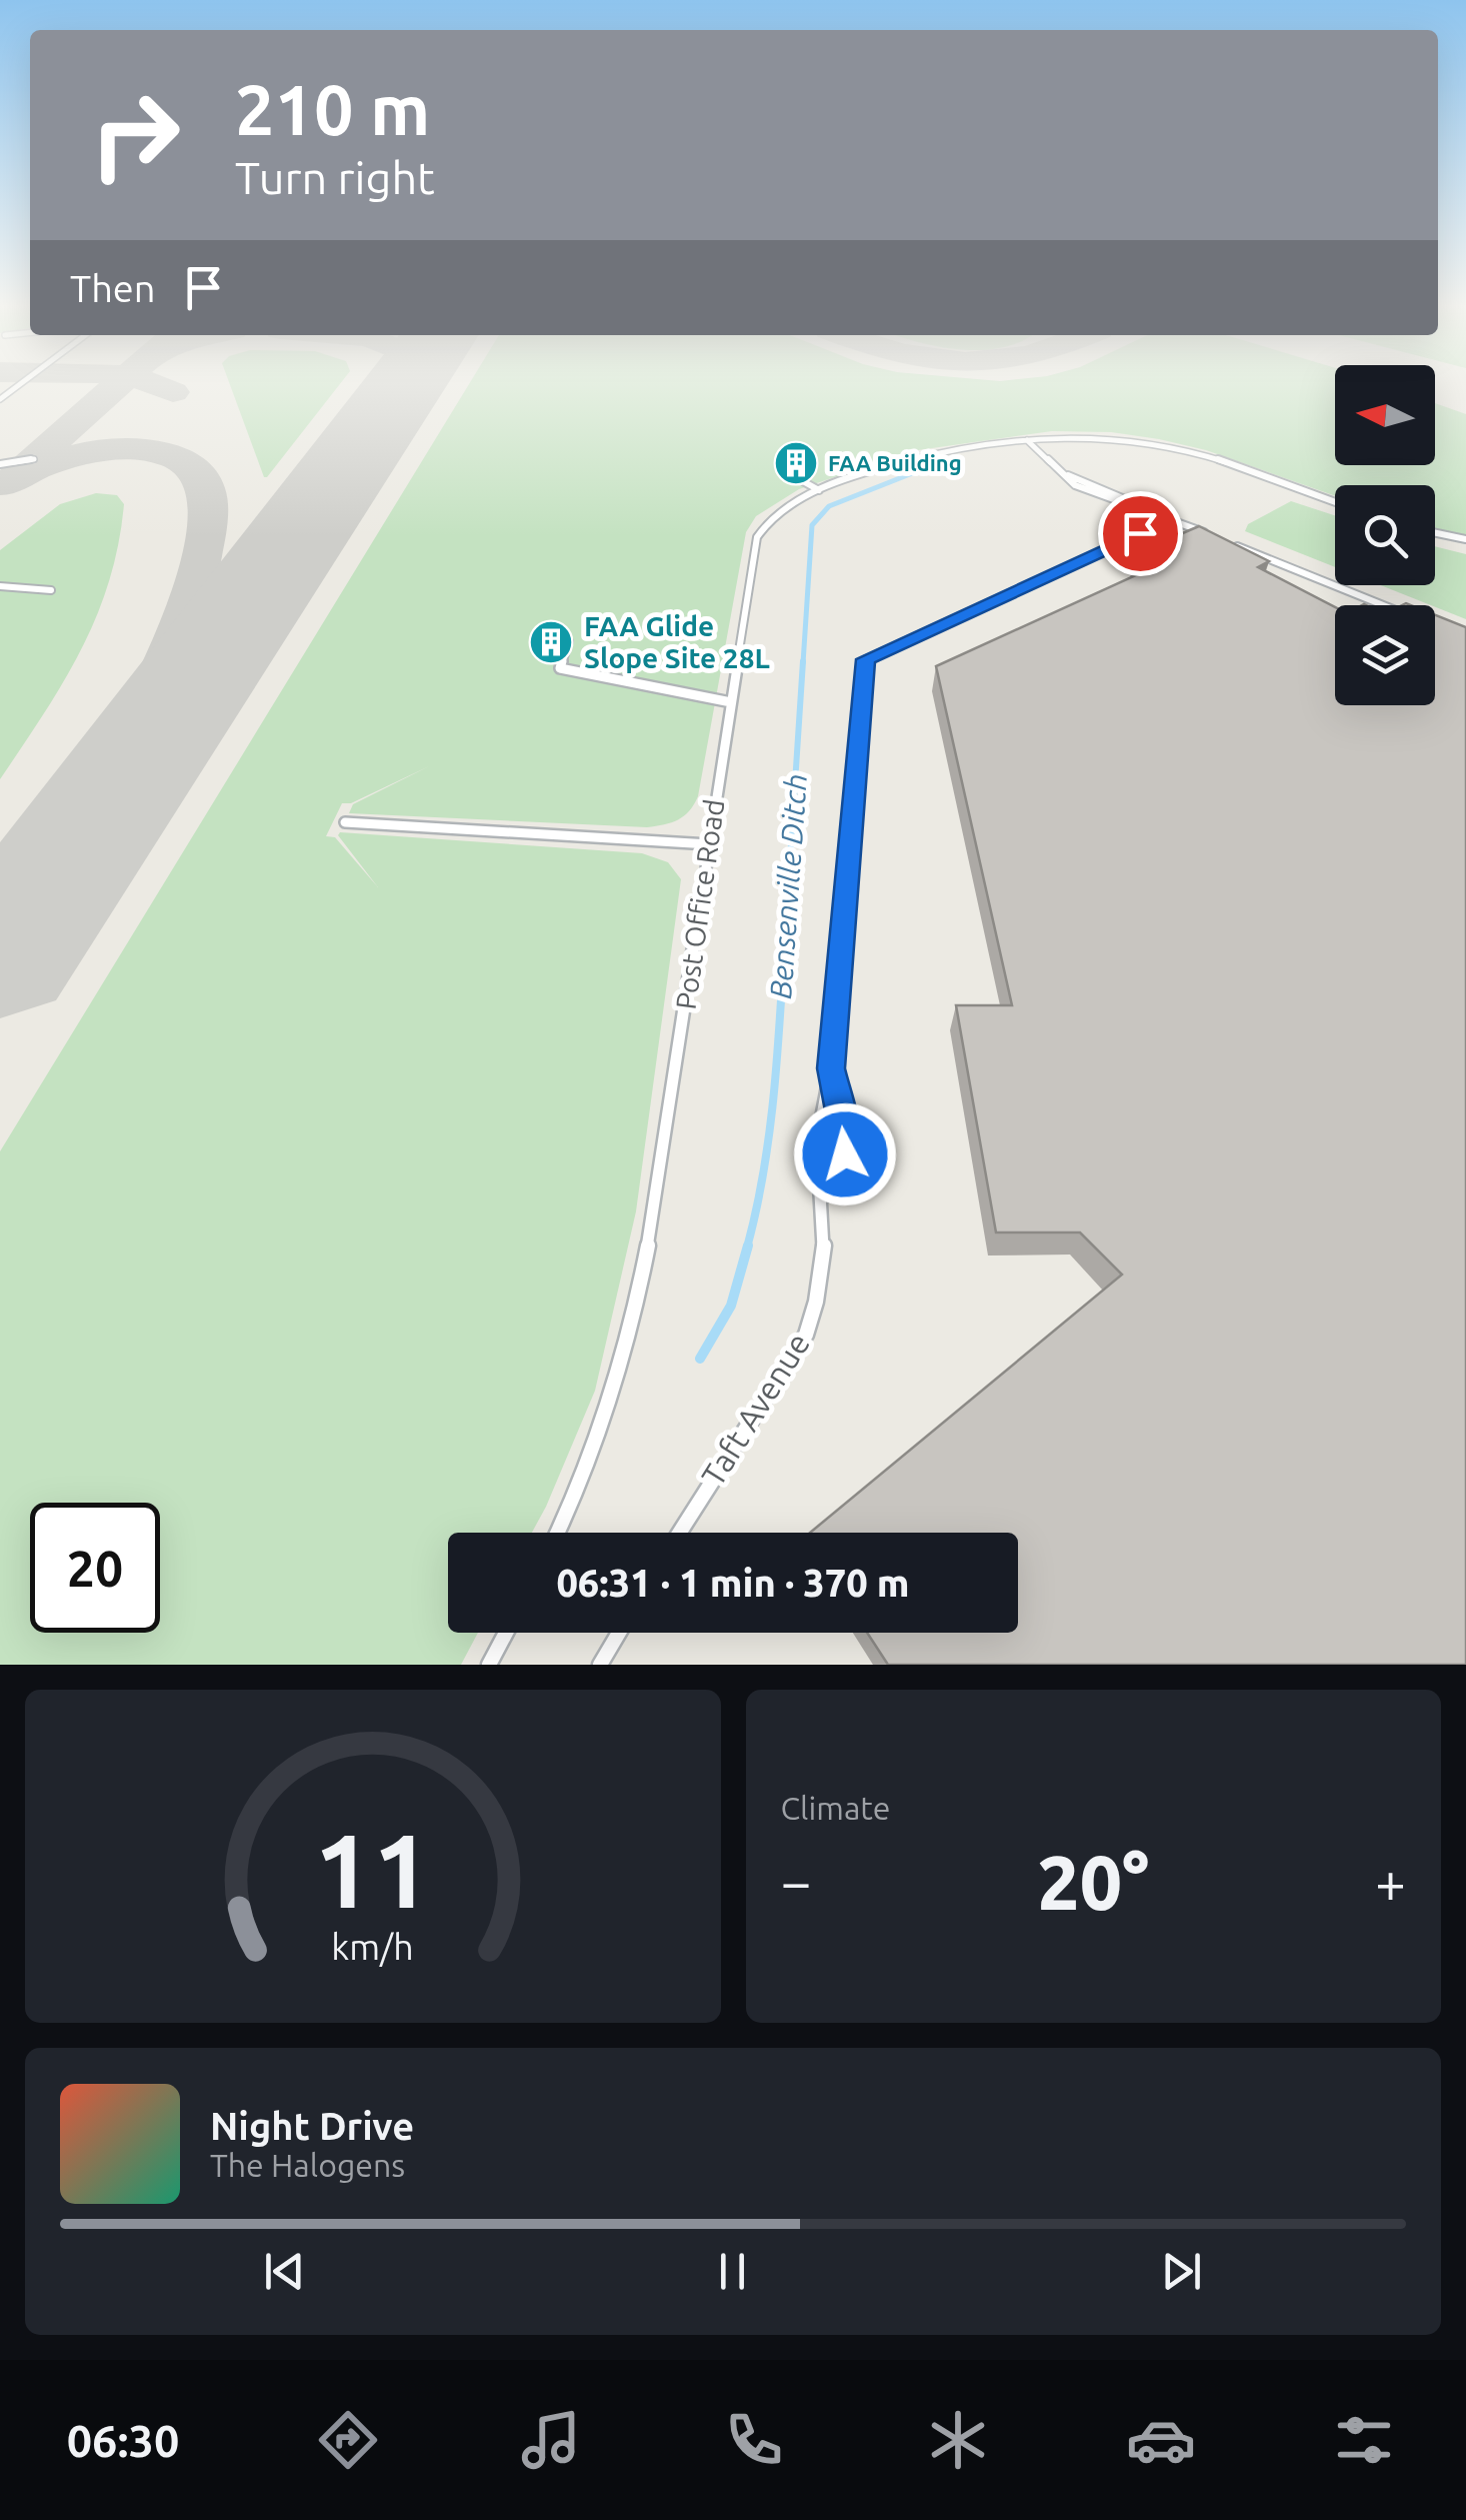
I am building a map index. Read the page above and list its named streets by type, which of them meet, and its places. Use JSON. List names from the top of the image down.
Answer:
{
  "streets": {
    "lane": ["Post Office Road", "Taft Avenue"]
  },
  "water": ["Bensenville Ditch"],
  "places": {
    "building": ["FAA Building", "FAA Glide Slope Site 28L"]
  },
  "north": "left",
  "page": {
    "turn": ["210 m", "Turn right"],
    "then": "Then",
    "limit": "20",
    "trip": "06:31 · 1 min · 370 m",
    "tile": "Climate",
    "heat": ["−", "20°", "+"],
    "song": ["Night Drive", "The Halogens"],
    "tabs": "06:30",
    "gauge": ["11", "km/h"]
  }
}
